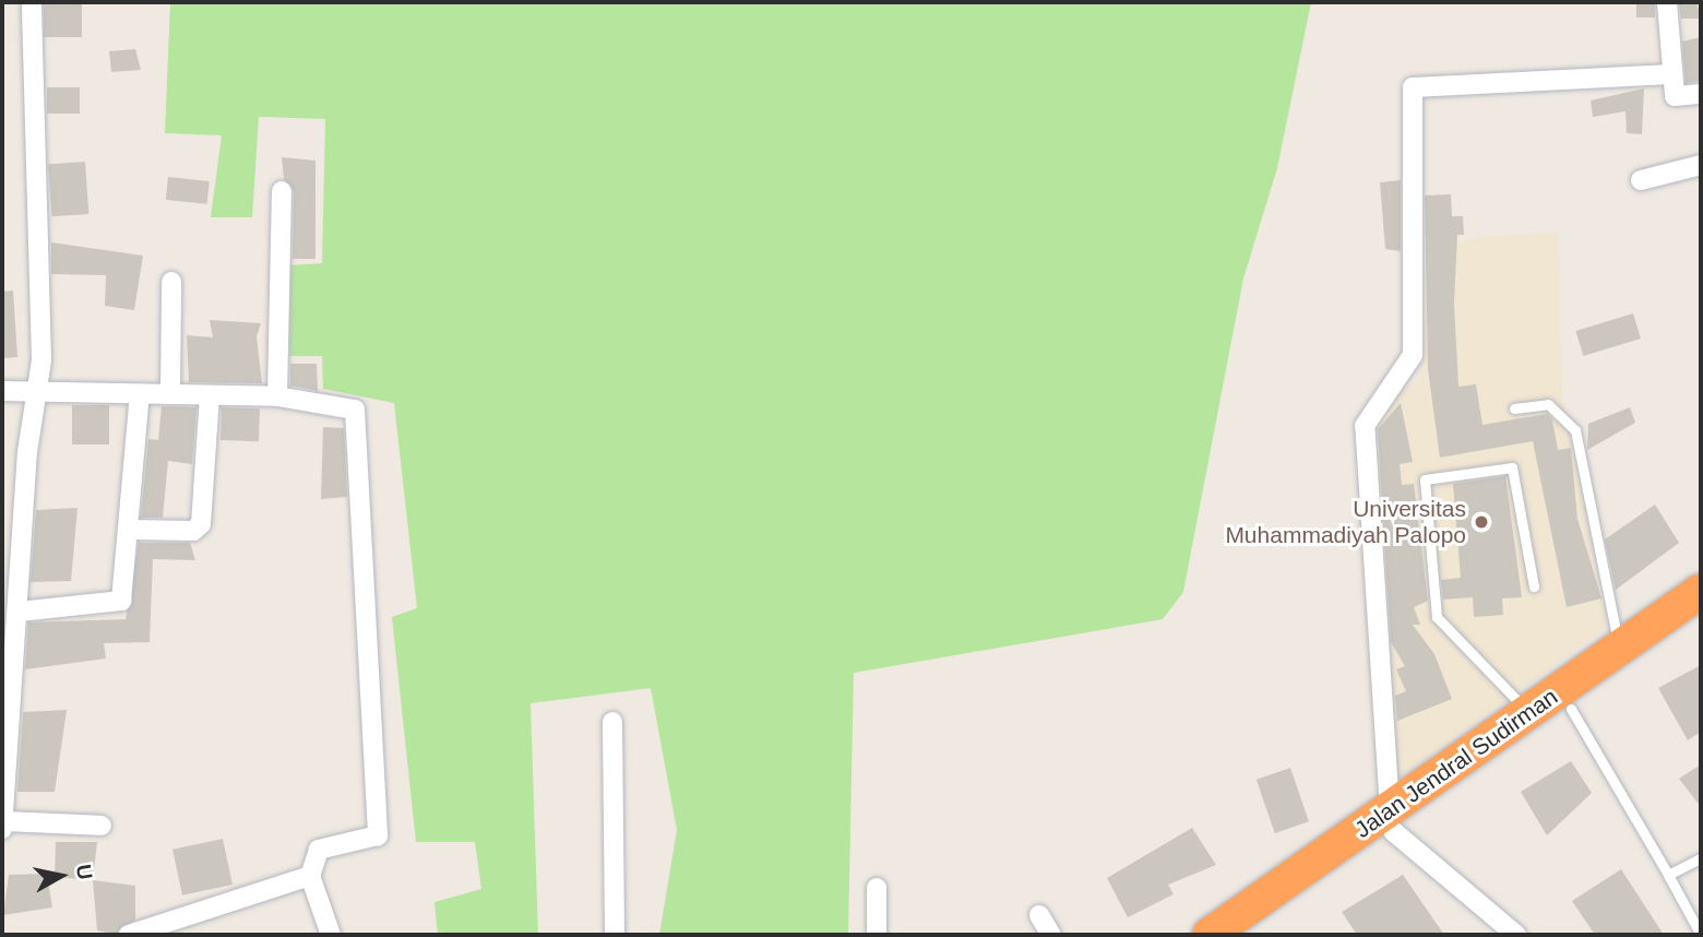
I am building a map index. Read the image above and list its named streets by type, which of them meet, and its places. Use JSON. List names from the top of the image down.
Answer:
{
  "streets": {
    "highway": ["Jalan Jendral Sudirman"]
  },
  "places": ["Universitas Muhammadiyah Palopo"],
  "north": "right"
}
